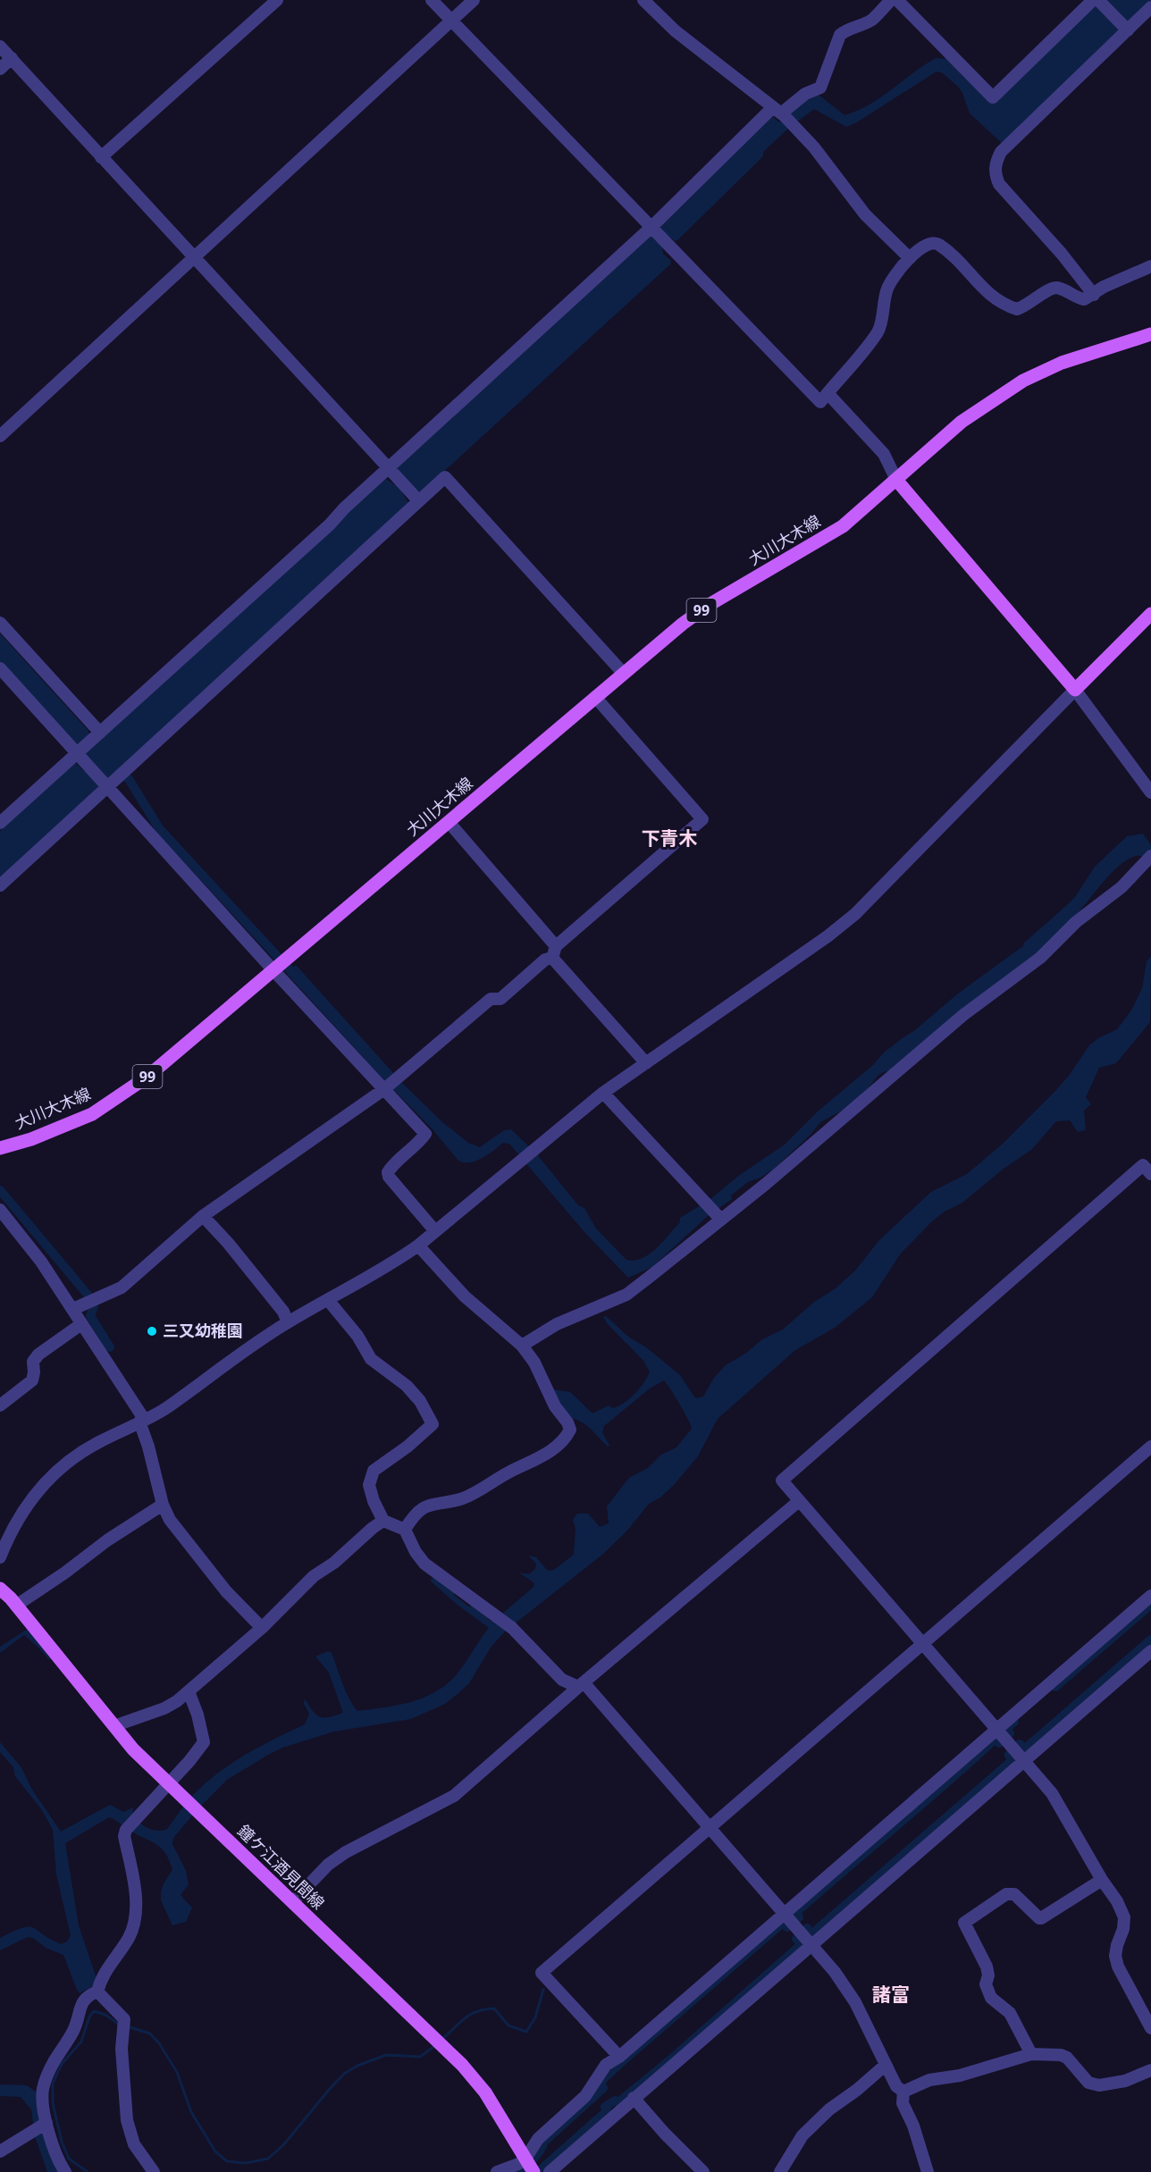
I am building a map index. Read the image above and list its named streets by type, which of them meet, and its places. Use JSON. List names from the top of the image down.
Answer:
{
  "streets": {
    "main road": ["大川大木線", "99", "鐘ケ江酒見間線"]
  },
  "districts": ["下青木", "諸富"],
  "places": ["三又幼稚園"]
}
